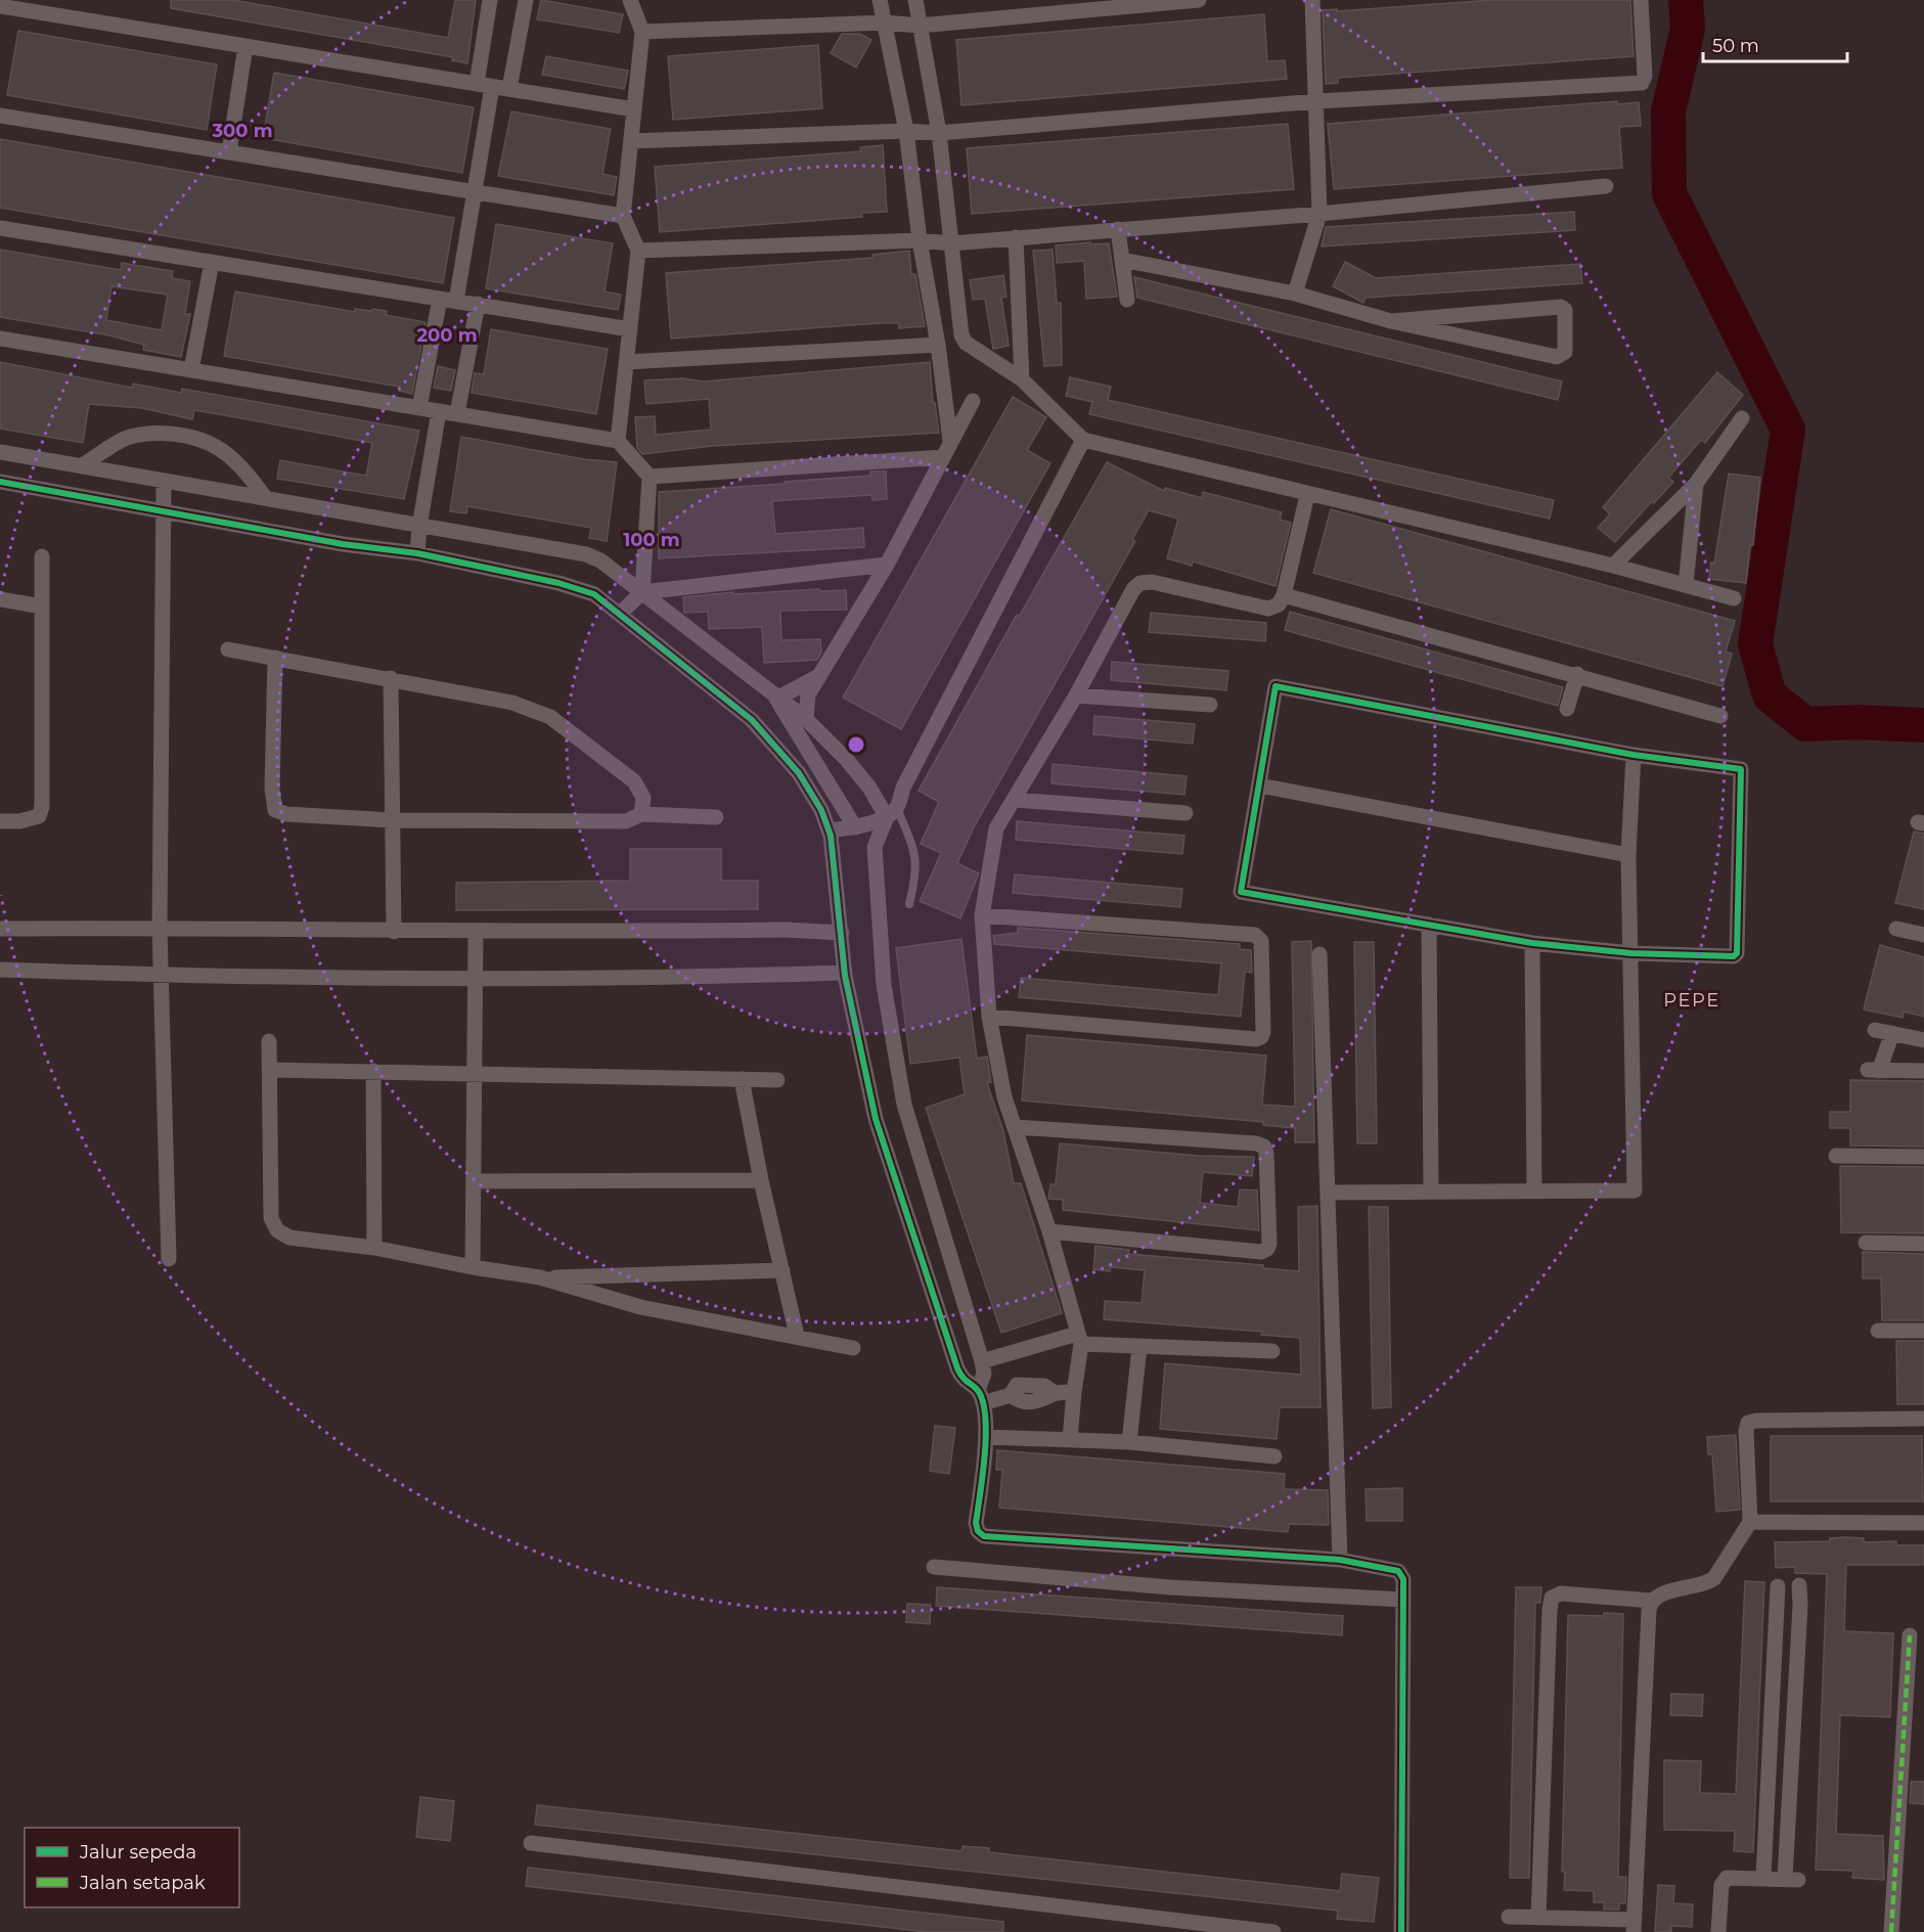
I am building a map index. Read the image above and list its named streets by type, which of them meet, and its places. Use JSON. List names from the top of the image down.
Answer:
{
  "districts": ["PEPE"],
  "legend": ["Jalur sepeda", "Jalan setapak"],
  "scale_bar": "50 m",
  "rings": ["300 m", "200 m", "100 m"]
}
